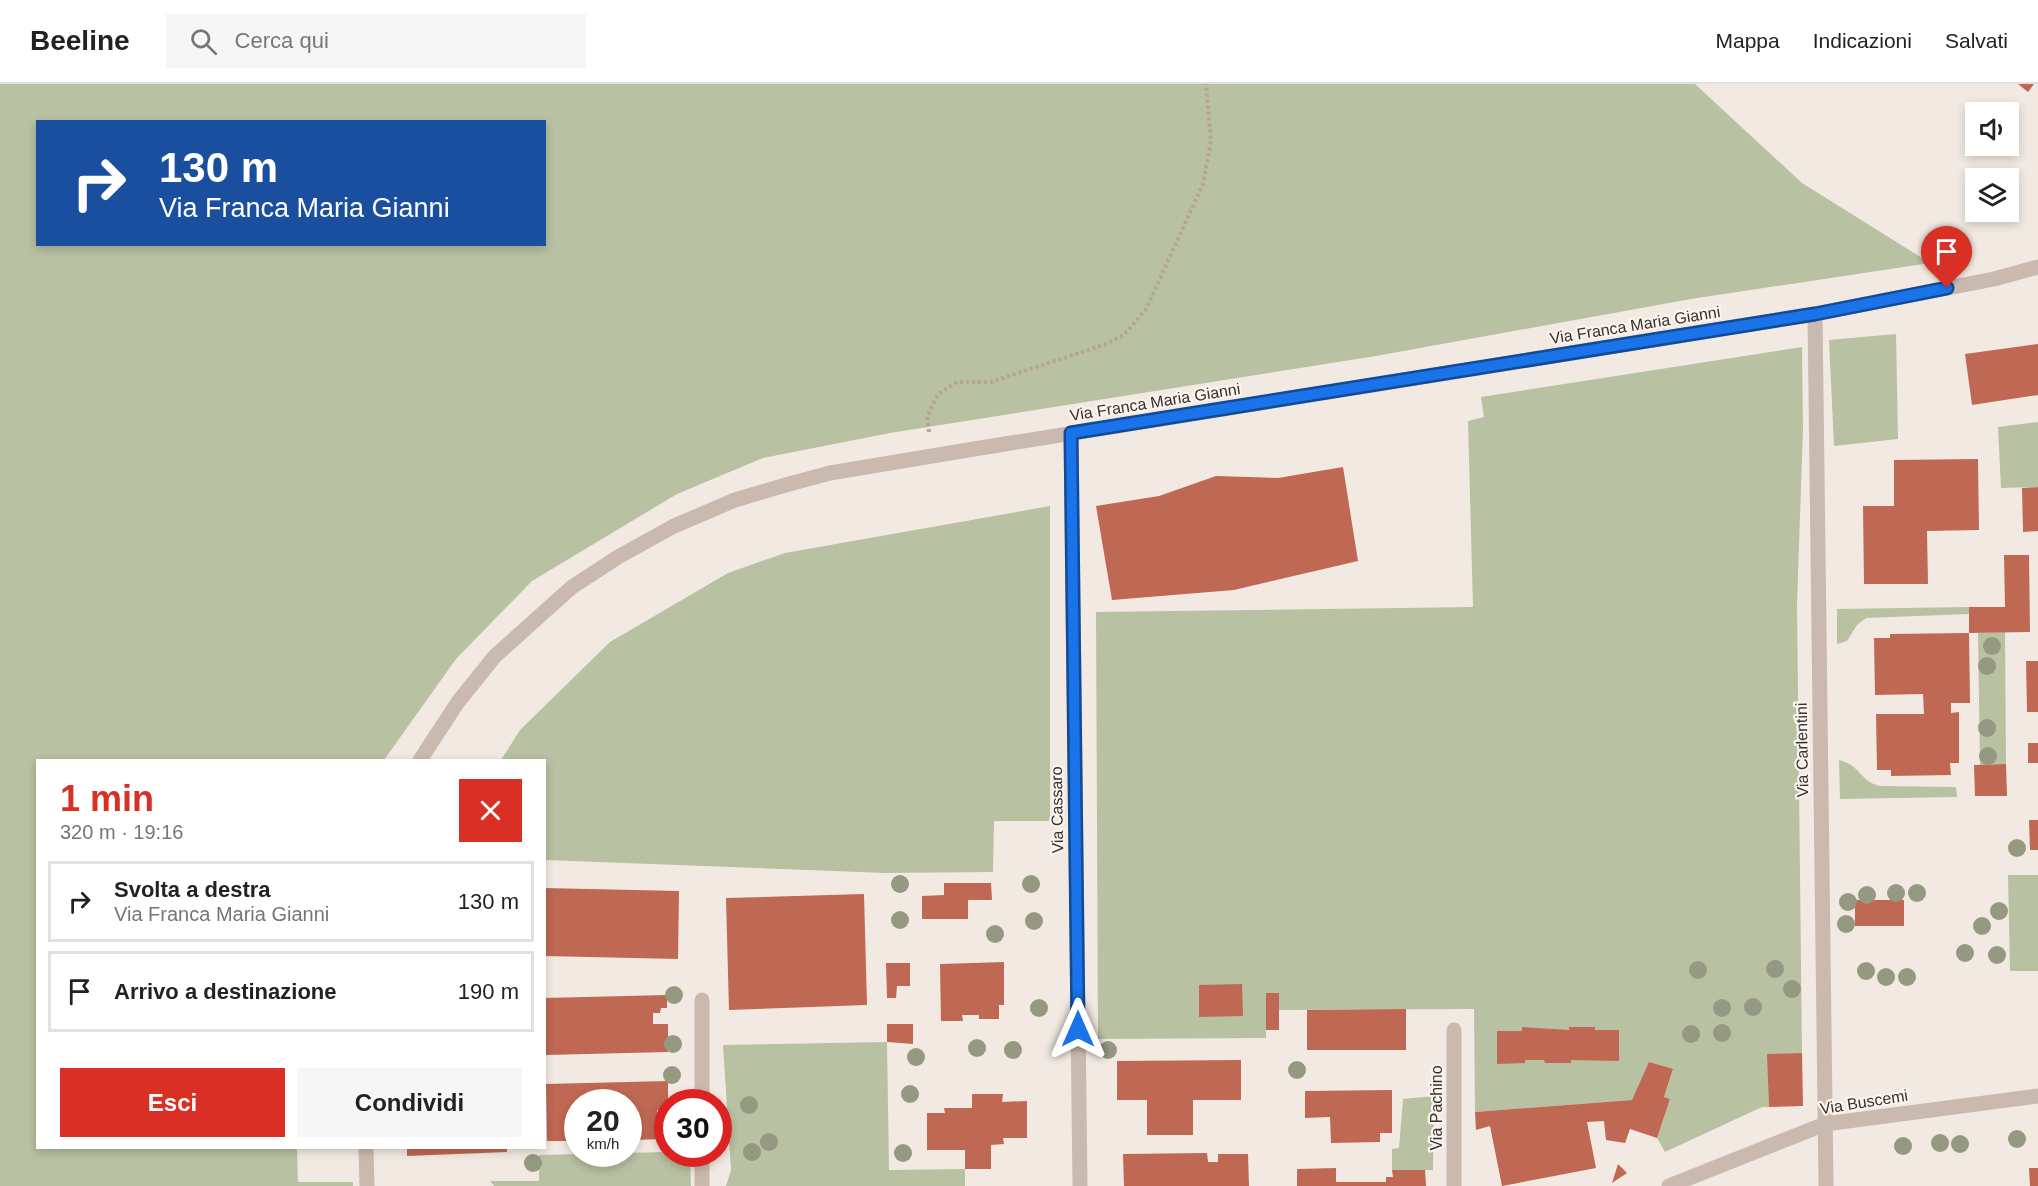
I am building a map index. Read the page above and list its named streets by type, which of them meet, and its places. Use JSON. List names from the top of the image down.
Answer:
{
  "streets": {
    "street": [
      "Via Franca Maria Gianni",
      "Via Carlentini",
      "Via Cassaro",
      "Via Buscemi",
      "Via Pachino"
    ]
  },
  "crossings": [
    ["Via Franca Maria Gianni", "Via Carlentini"],
    ["Via Franca Maria Gianni", "Via Cassaro"],
    ["Via Carlentini", "Via Buscemi"]
  ],
  "page": {
    "header": "Beeline",
    "search": "Cerca qui",
    "nav": ["Mappa", "Indicazioni", "Salvati"],
    "turn": ["130 m", "Via Franca Maria Gianni"],
    "heading": ["1 min", "320 m · 19:16"],
    "list": [
      {
        "name": "Svolta a destra",
        "note": "Via Franca Maria Gianni",
        "value": "130 m"
      },
      {
        "name": "Arrivo a destinazione",
        "value": "190 m"
      }
    ],
    "buttons": ["Esci", "Condividi"],
    "speed": "20 km/h",
    "limit": "30"
  }
}
